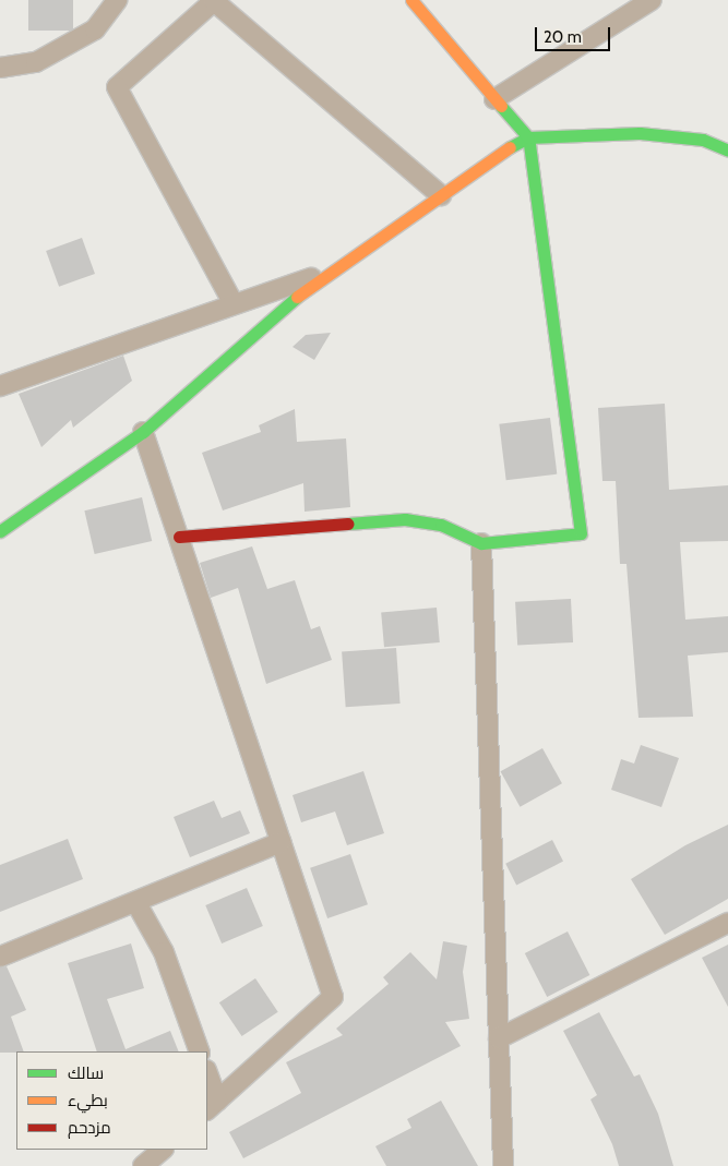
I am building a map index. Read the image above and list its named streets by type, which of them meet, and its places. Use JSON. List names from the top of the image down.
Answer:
{
  "legend": ["سالك", "بطيء", "مزدحم"],
  "scale_bar": "20 m"
}
